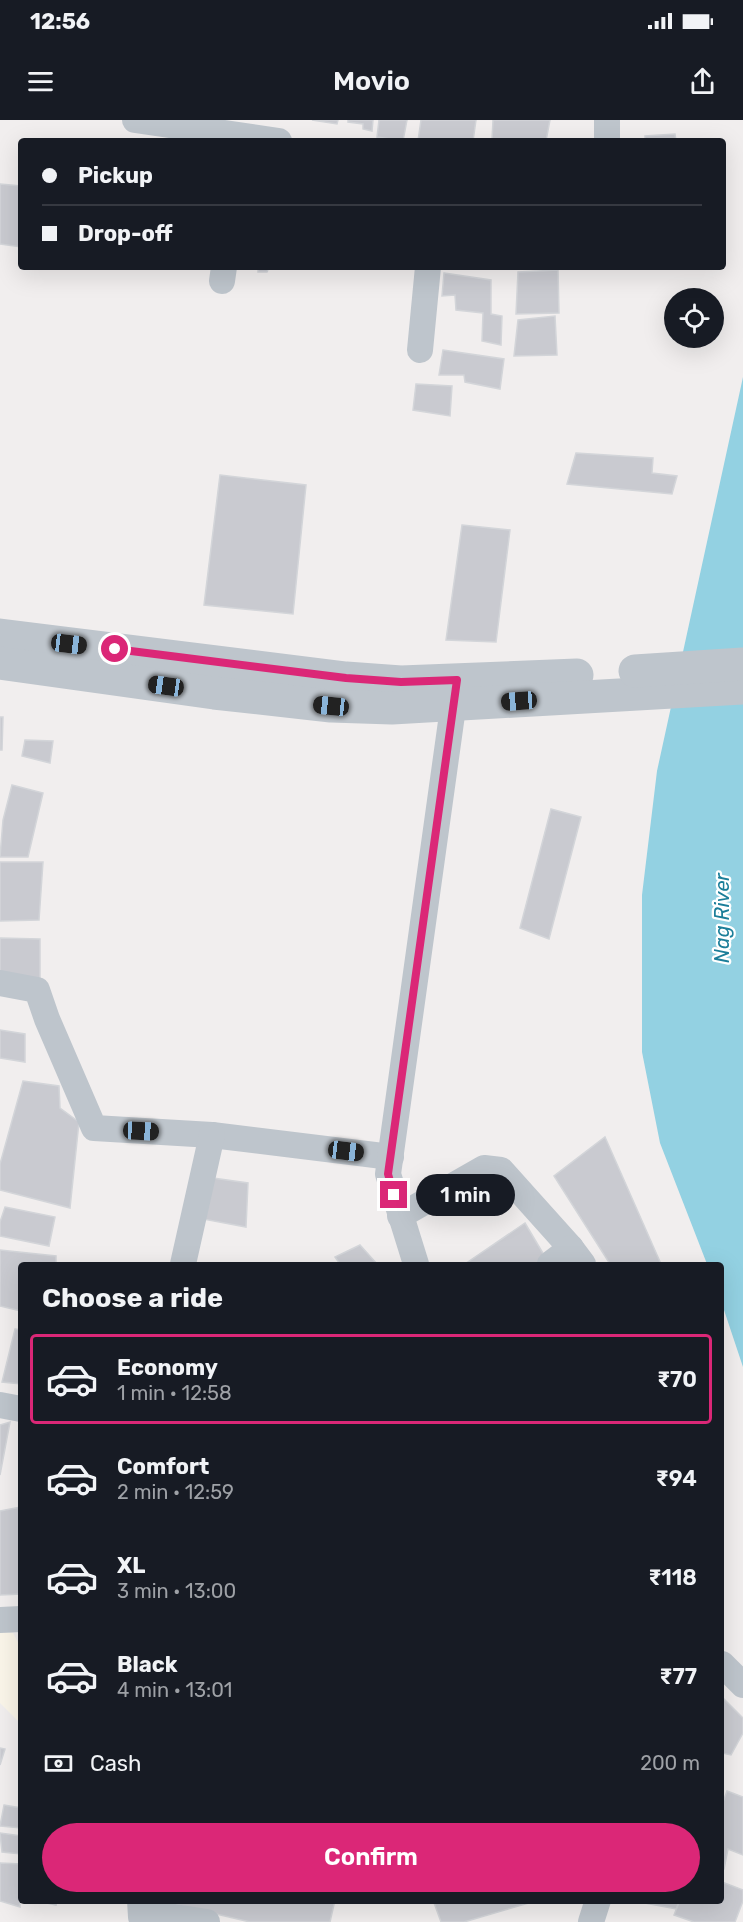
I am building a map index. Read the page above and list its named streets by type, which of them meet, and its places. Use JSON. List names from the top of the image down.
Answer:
{
  "water": ["Nag River"],
  "page": {
    "status": "12:56",
    "header": "Movio",
    "banner": ["Pickup", "Drop-off"],
    "bubble": "1 min",
    "heading": "Choose a ride",
    "list": [
      {
        "name": "Economy",
        "note": "1 min · 12:58",
        "value": "₹70"
      },
      {
        "name": "Comfort",
        "note": "2 min · 12:59",
        "value": "₹94"
      },
      {
        "name": "XL",
        "note": "3 min · 13:00",
        "value": "₹118"
      },
      {
        "name": "Black",
        "note": "4 min · 13:01",
        "value": "₹77"
      }
    ],
    "pay": ["Cash", "200 m"],
    "buttons": "Confirm"
  }
}
